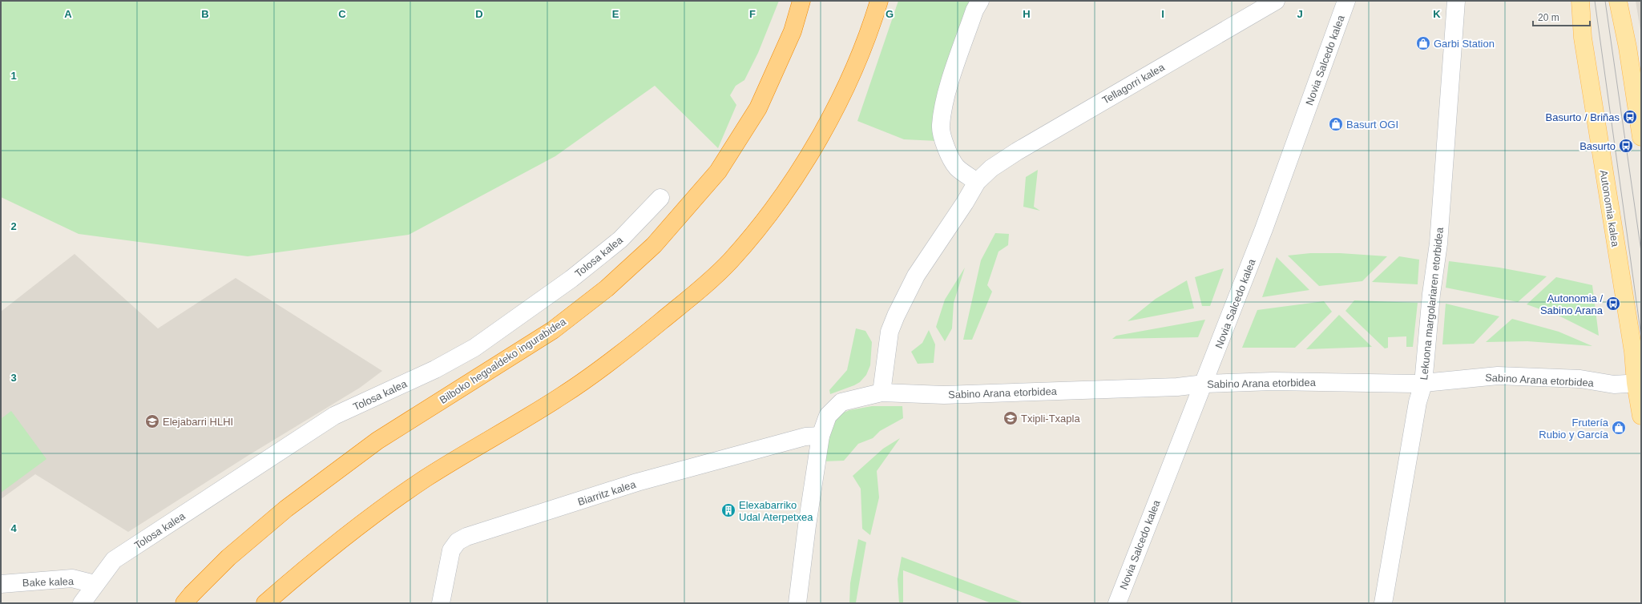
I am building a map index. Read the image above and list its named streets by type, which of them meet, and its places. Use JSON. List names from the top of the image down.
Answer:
{
  "streets": {
    "highway": ["Bilboko hegoaldeko ingurabidea"],
    "main road": ["Autonomia kalea"],
    "street": [
      "Novia Salcedo kalea",
      "Tellagorri kalea",
      "Tolosa kalea",
      "Lekuona margolariaren etorbidea",
      "Sabino Arana etorbidea",
      "Biarritz kalea",
      "Bake kalea"
    ]
  },
  "crossings": [
    ["Novia Salcedo kalea", "Sabino Arana etorbidea"],
    ["Tellagorri kalea", "Sabino Arana etorbidea"],
    ["Autonomia kalea", "Sabino Arana etorbidea"],
    ["Tolosa kalea", "Bake kalea"],
    ["Lekuona margolariaren etorbidea", "Sabino Arana etorbidea"],
    ["Sabino Arana etorbidea", "Biarritz kalea"]
  ],
  "places": {
    "shop": ["Garbi Station", "Basurt OGI", "Frutería Rubio y García"],
    "bus stop": ["Basurto / Briñas", "Basurto", "Autonomia / Sabino Arana"],
    "school or university": ["Txipli-Txapla", "Elejabarri HLHI"],
    "building": ["Elexabarriko Udal Aterpetxea"]
  },
  "scale_bar": "20 m",
  "grid": {
    "columns": [
      "A",
      "B",
      "C",
      "D",
      "E",
      "F",
      "G",
      "H",
      "I",
      "J",
      "K"
    ],
    "rows": [
      "1",
      "2",
      "3",
      "4"
    ]
  }
}
